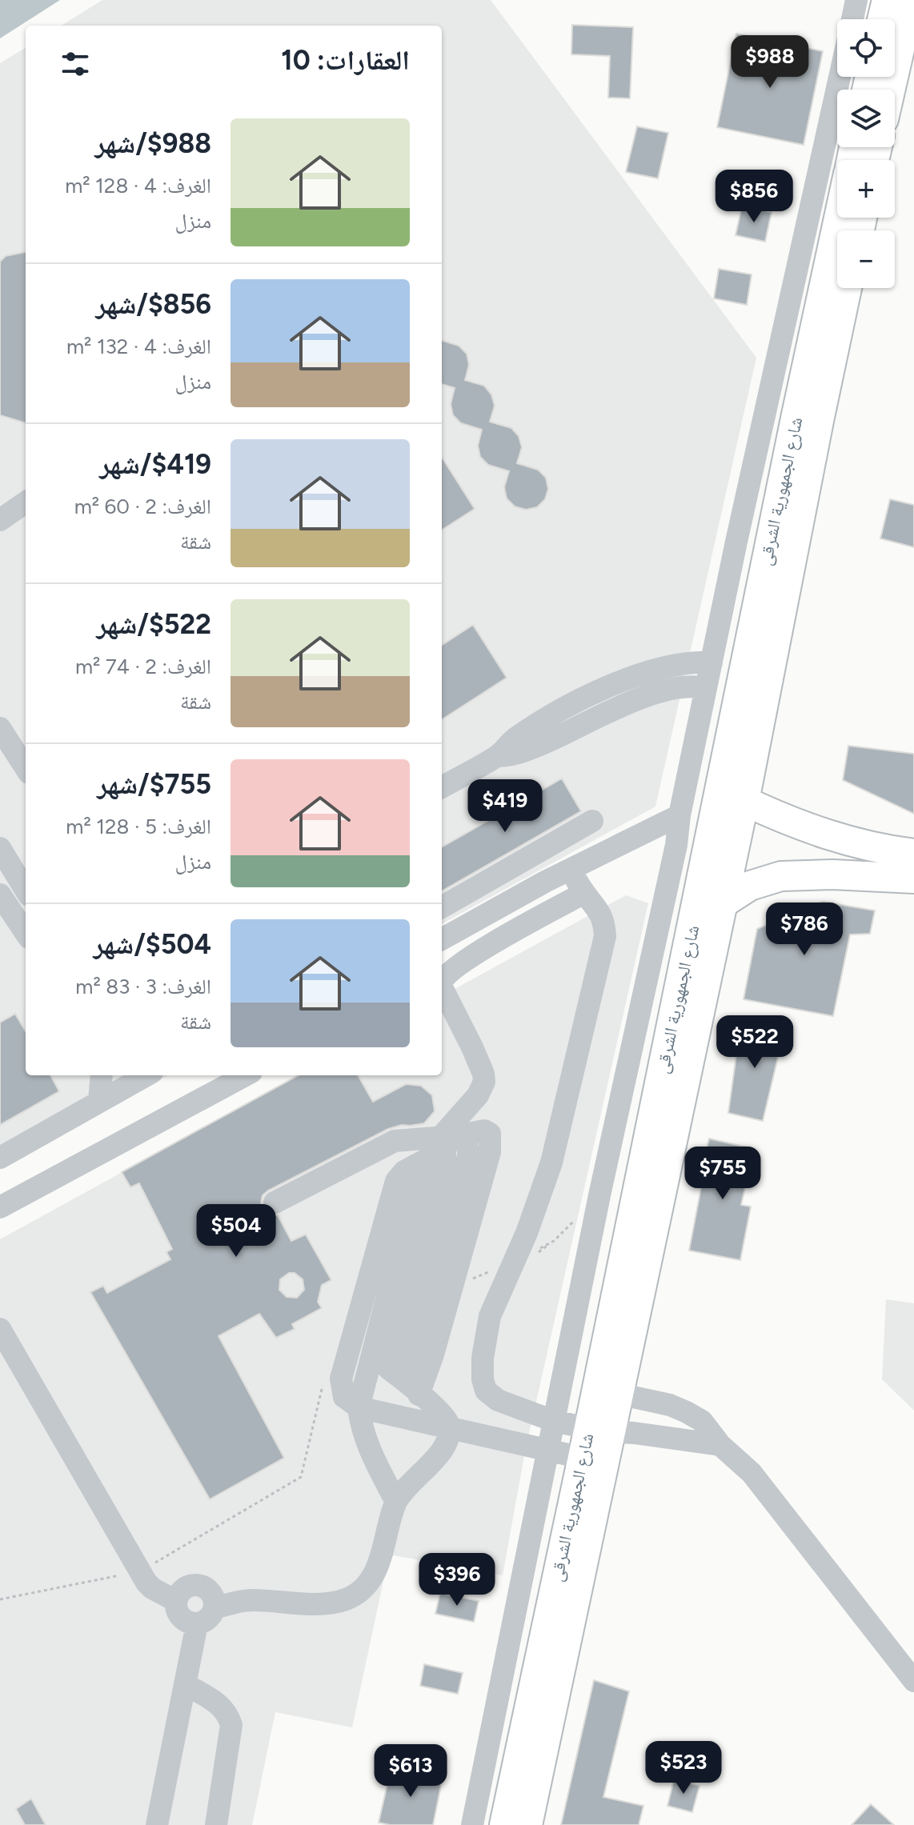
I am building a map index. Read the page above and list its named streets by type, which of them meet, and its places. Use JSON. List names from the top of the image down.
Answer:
{
  "streets": {
    "main road": ["شارع الجمهورية الشرقى"]
  },
  "page": {
    "map_buttons": ["+", "−"],
    "heading": "العقارات: 10",
    "price": [
      "$988",
      "$856",
      "$419",
      "$786",
      "$522",
      "$755",
      "$504",
      "$396",
      "$523",
      "$613"
    ],
    "list": [
      {
        "name": "$988/شهر",
        "note": "الغرف: 4 · 128 m² · منزل"
      },
      {
        "name": "$856/شهر",
        "note": "الغرف: 4 · 132 m² · منزل"
      },
      {
        "name": "$419/شهر",
        "note": "الغرف: 2 · 60 m² · شقة"
      },
      {
        "name": "$522/شهر",
        "note": "الغرف: 2 · 74 m² · شقة"
      },
      {
        "name": "$755/شهر",
        "note": "الغرف: 5 · 128 m² · منزل"
      },
      {
        "name": "$504/شهر",
        "note": "الغرف: 3 · 83 m² · شقة"
      }
    ]
  }
}
